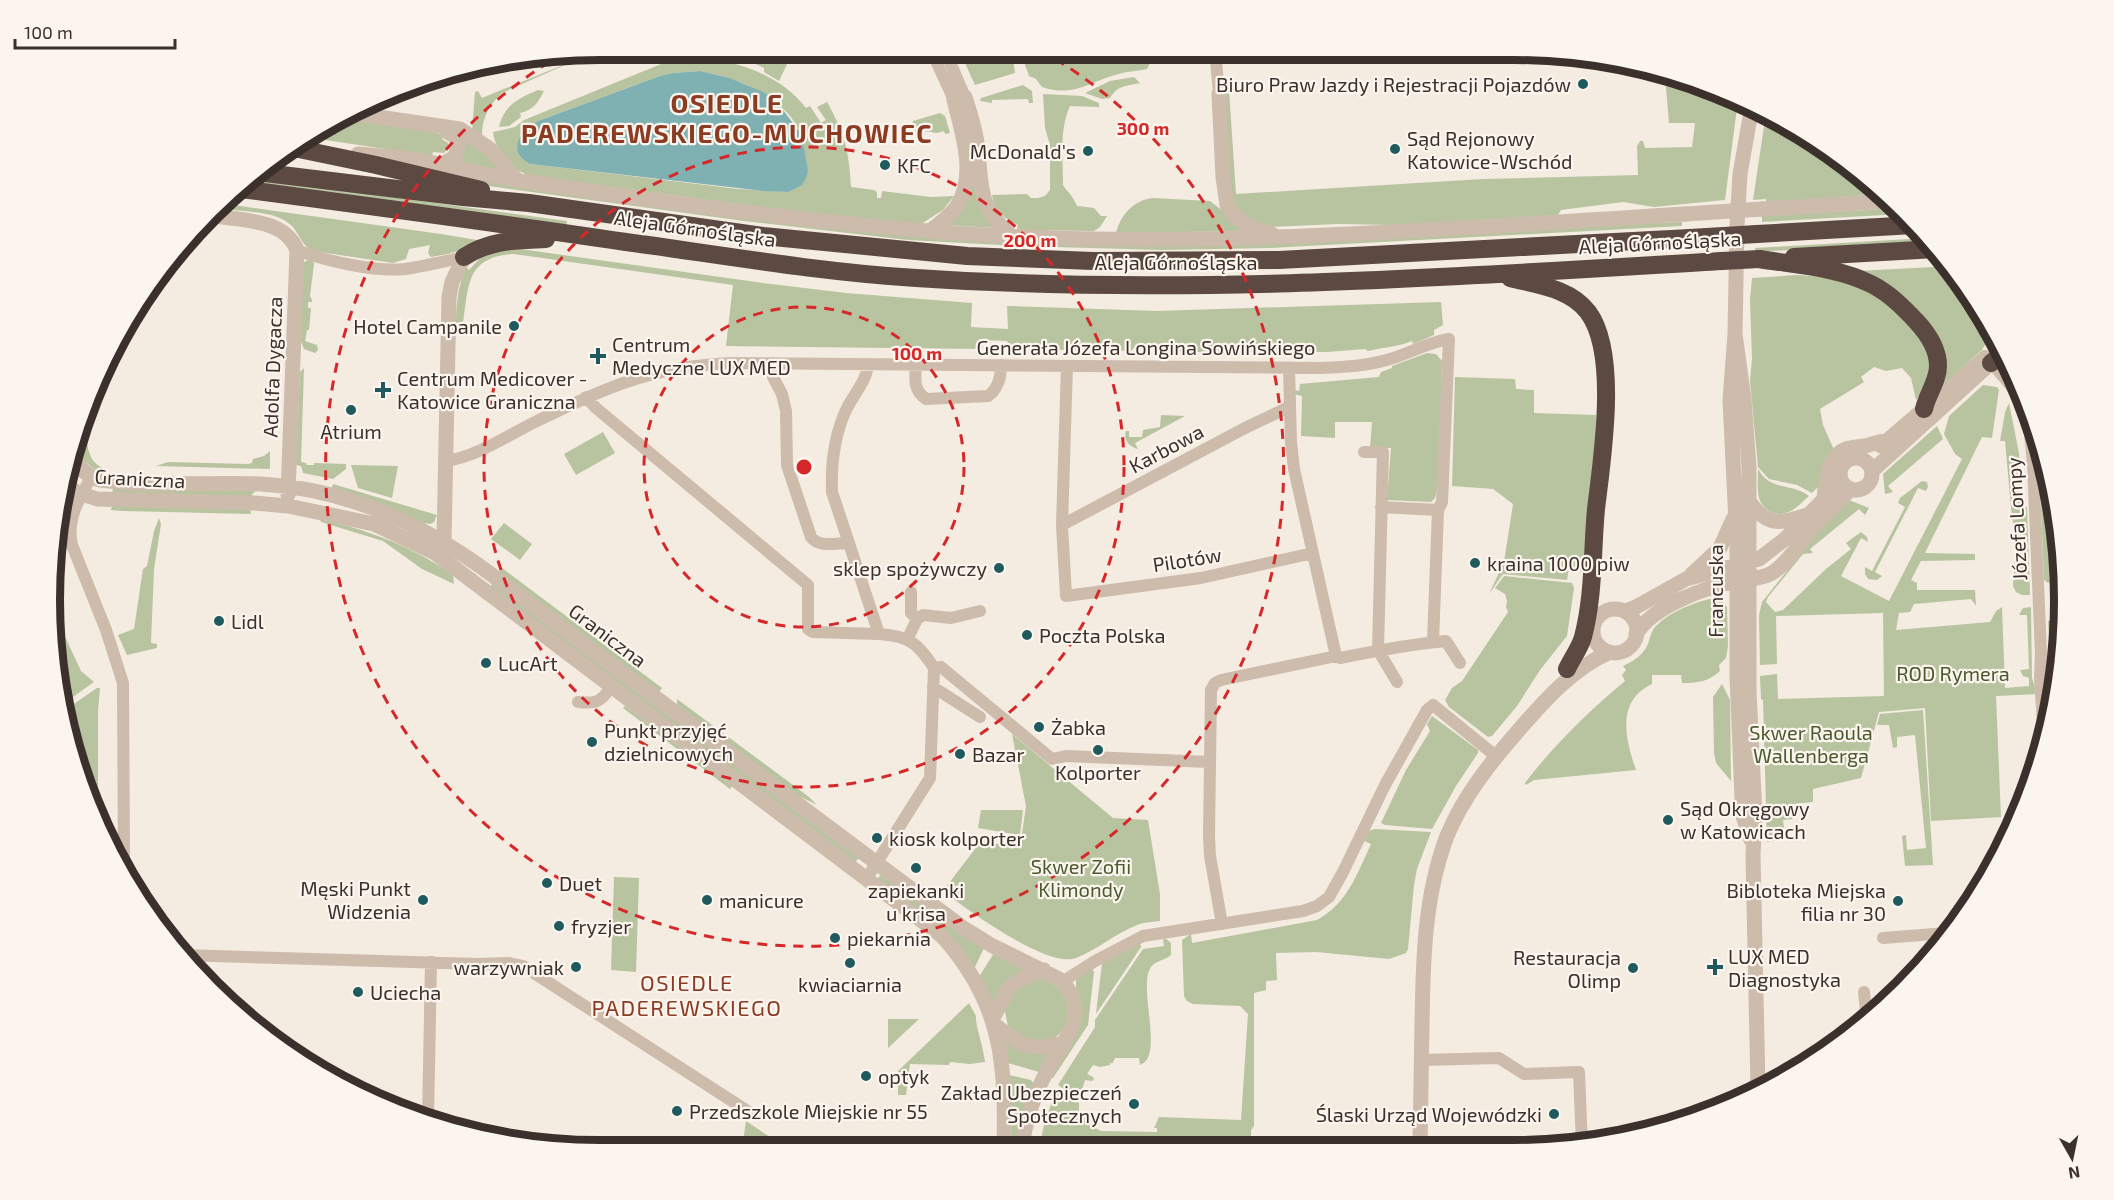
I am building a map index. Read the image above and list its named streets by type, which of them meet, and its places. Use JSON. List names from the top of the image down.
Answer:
{
  "streets": {
    "highway": ["Aleja Górnośląska"],
    "street": [
      "Generała Józefa Longina Sowińskiego",
      "Adolfa Dygacza",
      "Karbowa",
      "Graniczna",
      "Józefa Lompy",
      "Pilotów",
      "Francuska"
    ]
  },
  "crossings": [
    ["Adolfa Dygacza", "Graniczna"],
    ["Karbowa", "Pilotów"]
  ],
  "districts": ["OSIEDLE PADEREWSKIEGO-MUCHOWIEC", "OSIEDLE PADEREWSKIEGO"],
  "parks": ["ROD Rymera", "Skwer Raoula Wallenberga", "Skwer Zofii Klimondy"],
  "places": {
    "other": [
      "Biuro Praw Jazdy i Rejestracji Pojazdów",
      "Sąd Rejonowy Katowice-Wschód",
      "McDonald's",
      "KFC",
      "Hotel Campanile",
      "Atrium",
      "kraina 1000 piw",
      "sklep spożywczy",
      "Lidl",
      "Poczta Polska",
      "LucArt",
      "Żabka",
      "Punkt przyjęć dzielnicowych",
      "Kolporter",
      "Bazar",
      "Sąd Okręgowy w Katowicach",
      "kiosk kolporter",
      "zapiekanki u krisa",
      "Duet",
      "Męski Punkt Widzenia",
      "manicure",
      "Bibloteka Miejska filia nr 30",
      "fryzjer",
      "piekarnia",
      "kwiaciarnia",
      "warzywniak",
      "Restauracja Olimp",
      "Uciecha",
      "optyk",
      "Zakład Ubezpieczeń Społecznych",
      "Przedszkole Miejskie nr 55",
      "Ślaski Urząd Wojewódzki"
    ],
    "health": ["Centrum Medyczne LUX MED", "Centrum Medicover - Katowice Graniczna", "LUX MED Diagnostyka"]
  },
  "scale_bar": "100 m",
  "north": "bottom",
  "rings": ["300 m", "200 m", "100 m"]
}
